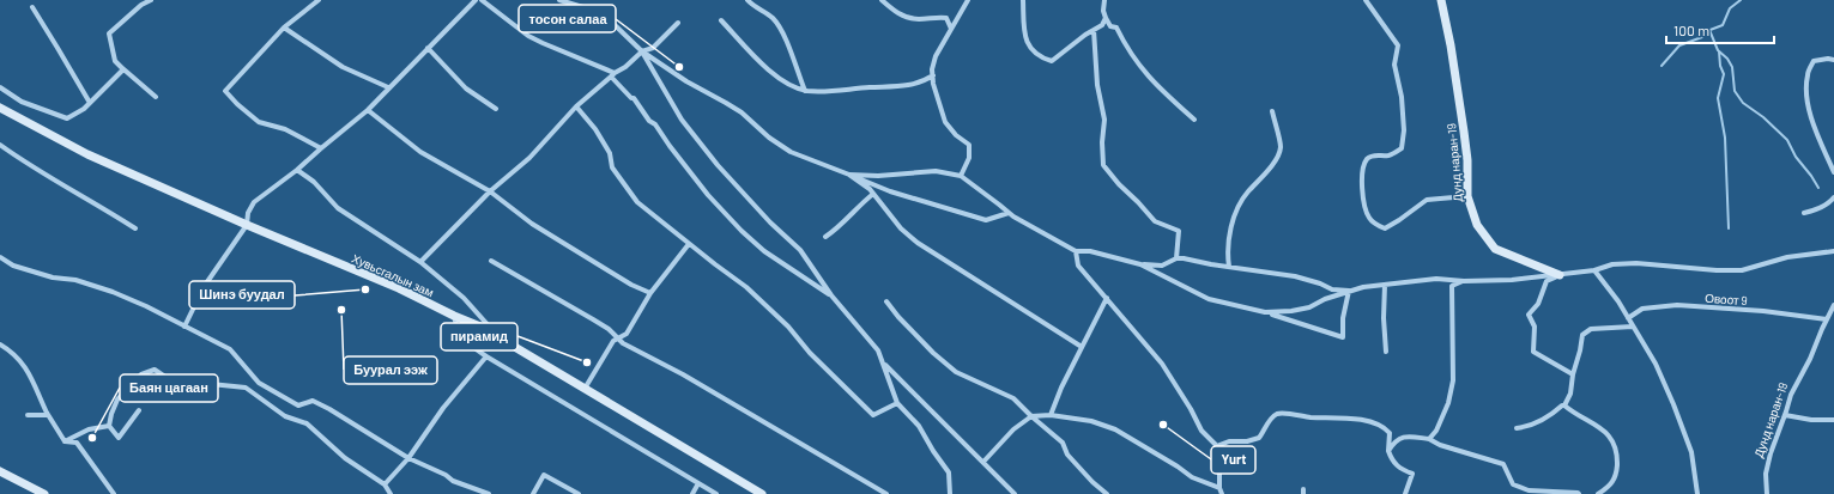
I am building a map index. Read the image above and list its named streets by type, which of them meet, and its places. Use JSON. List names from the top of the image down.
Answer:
{
  "streets": {
    "main road": ["Дунд наран-19", "Хувьсгалын зам"],
    "street": ["Овоот 9"]
  },
  "crossings": [
    ["Дунд наран-19", "Овоот 9"]
  ],
  "places": [
    "тосон салаа",
    "Шинэ буудал",
    "Буурал ээж",
    "пирамид",
    "Yurt",
    "Баян цагаан"
  ],
  "scale_bar": "100 m"
}
